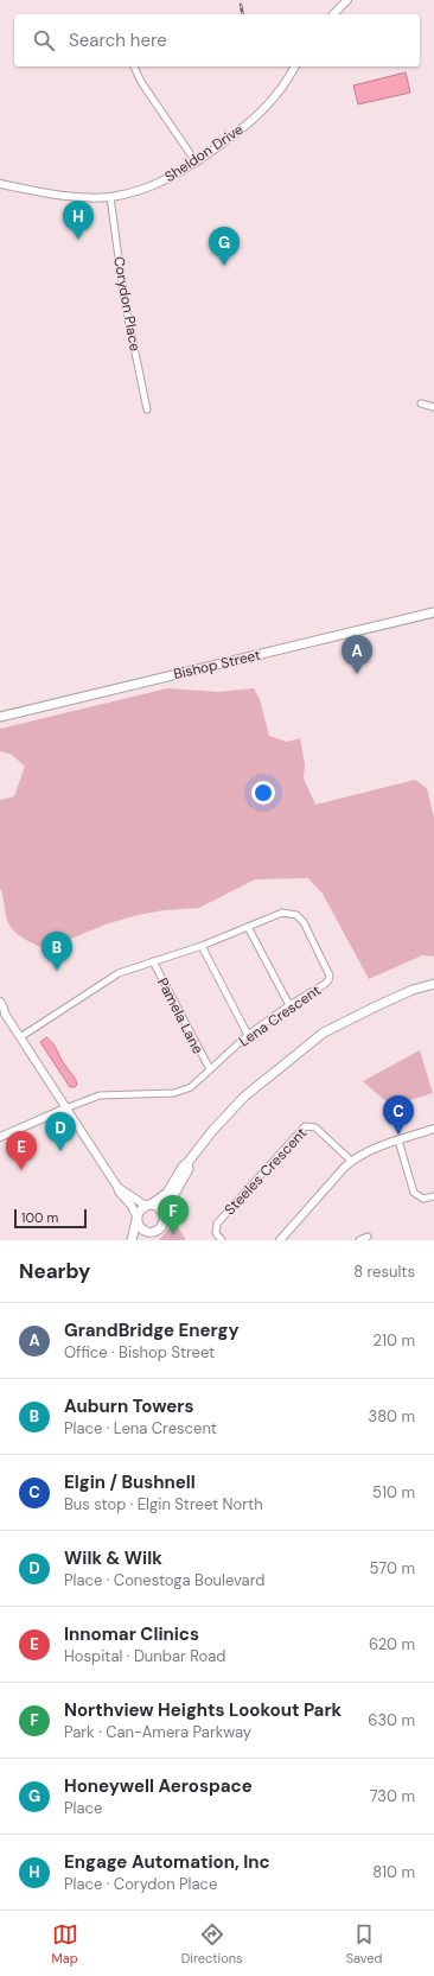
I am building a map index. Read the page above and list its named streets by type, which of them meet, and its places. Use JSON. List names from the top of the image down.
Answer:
{
  "streets": {
    "main road": ["Bishop Street"],
    "street": [
      "Sheldon Drive",
      "Corydon Place",
      "Pamela Lane",
      "Lena Crescent",
      "Steeles Crescent"
    ]
  },
  "crossings": [
    ["Sheldon Drive", "Corydon Place"],
    ["Pamela Lane", "Lena Crescent"]
  ],
  "scale_bar": "100 m",
  "page": {
    "search": "Search here",
    "pins": [
      "H",
      "G",
      "A",
      "B",
      "C",
      "D",
      "E",
      "F"
    ],
    "scale": "100 m",
    "heading": ["Nearby", "8 results"],
    "list": [
      {
        "mark": "A",
        "name": "GrandBridge Energy",
        "note": "Office · Bishop Street",
        "value": "210 m"
      },
      {
        "mark": "B",
        "name": "Auburn Towers",
        "note": "Place · Lena Crescent",
        "value": "380 m"
      },
      {
        "mark": "C",
        "name": "Elgin / Bushnell",
        "note": "Bus stop · Elgin Street North",
        "value": "510 m"
      },
      {
        "mark": "D",
        "name": "Wilk & Wilk",
        "note": "Place · Conestoga Boulevard",
        "value": "570 m"
      },
      {
        "mark": "E",
        "name": "Innomar Clinics",
        "note": "Hospital · Dunbar Road",
        "value": "620 m"
      },
      {
        "mark": "F",
        "name": "Northview Heights Lookout Park",
        "note": "Park · Can-Amera Parkway",
        "value": "630 m"
      },
      {
        "mark": "G",
        "name": "Honeywell Aerospace",
        "note": "Place",
        "value": "730 m"
      },
      {
        "mark": "H",
        "name": "Engage Automation, Inc",
        "note": "Place · Corydon Place",
        "value": "810 m"
      }
    ],
    "nav": ["Map", "Directions", "Saved"]
  }
}
